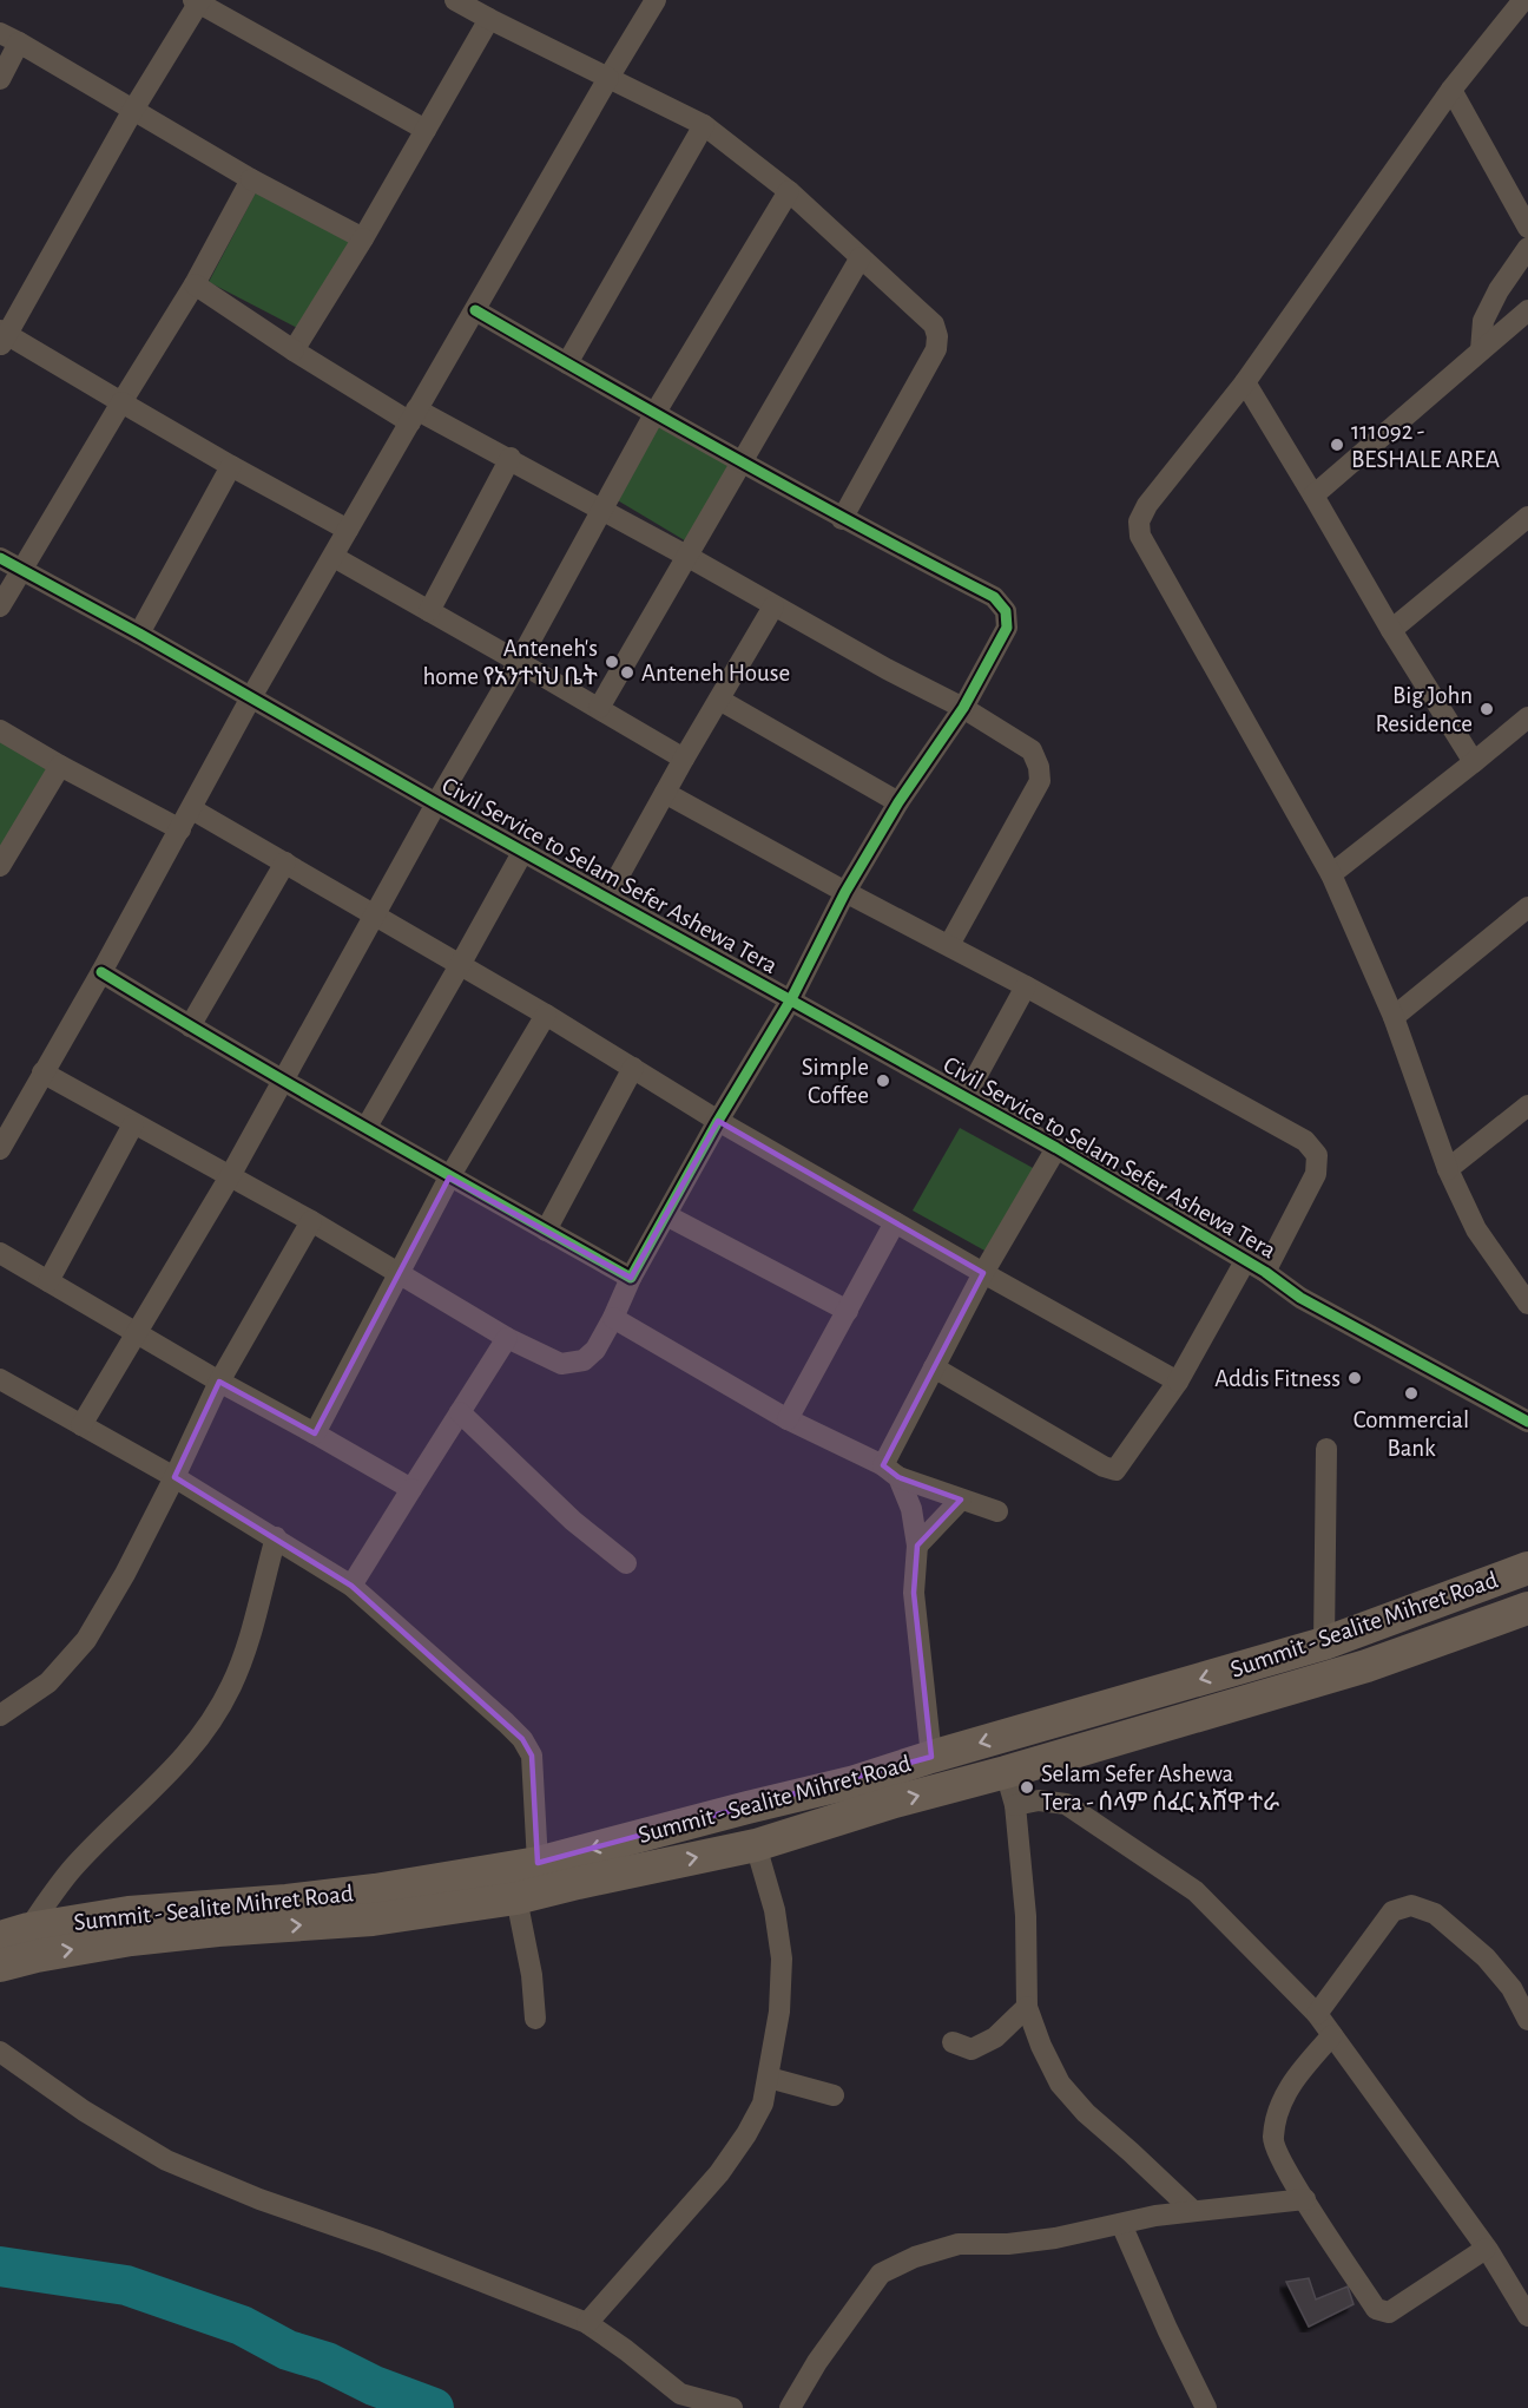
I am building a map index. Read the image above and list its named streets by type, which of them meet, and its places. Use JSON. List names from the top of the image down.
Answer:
{
  "streets": {
    "main road": ["Summit - Sealite Mihret Road"],
    "street": ["Civil Service to Selam Sefer Ashewa Tera"]
  },
  "places": [
    "111092 - BESHALE AREA",
    "Anteneh's home የአንተነህ ቤት",
    "Anteneh House",
    "Big John Residence",
    "Simple Coffee",
    "Addis Fitness",
    "Commercial Bank",
    "Selam Sefer Ashewa Tera - ሰላም ሰፈር አሸዋ ተራ"
  ]
}
